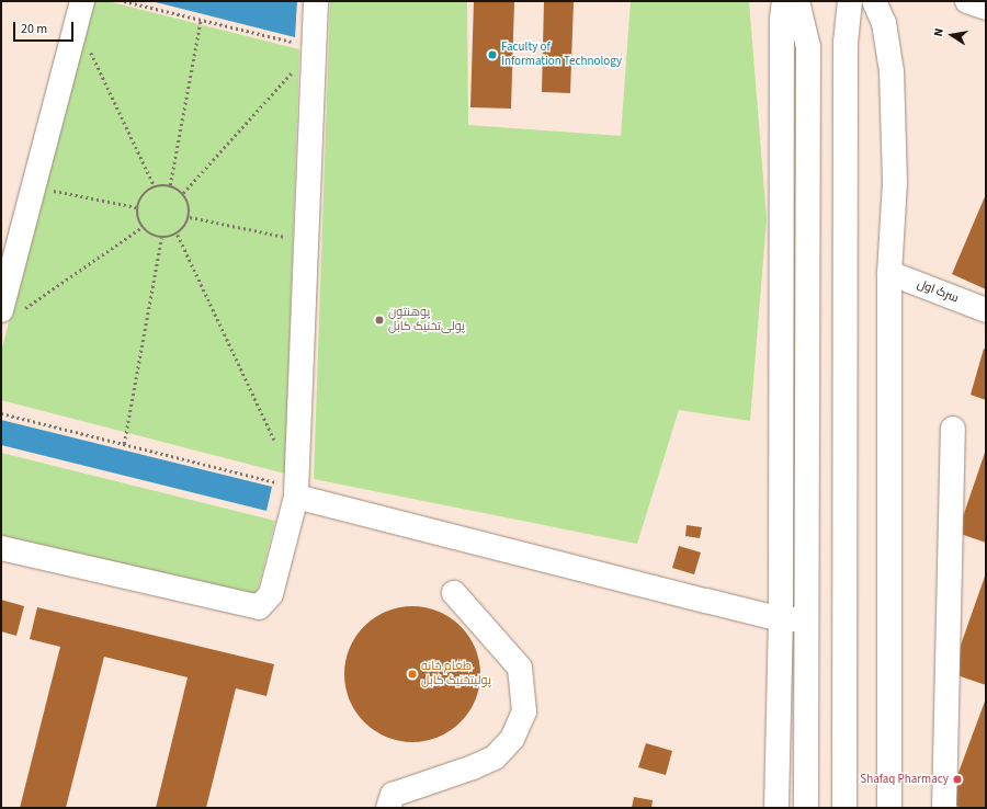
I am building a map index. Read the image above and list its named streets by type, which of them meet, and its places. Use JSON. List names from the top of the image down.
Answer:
{
  "streets": {
    "street": ["سرک‌ اول"]
  },
  "places": [
    "Faculty of Information Technology",
    "پوهنتون پولی‌تخنیک کابل",
    "طعام خانه پولیتخنیک کابل",
    "Shafaq Pharmacy"
  ],
  "scale_bar": "20 m",
  "north": "left"
}
